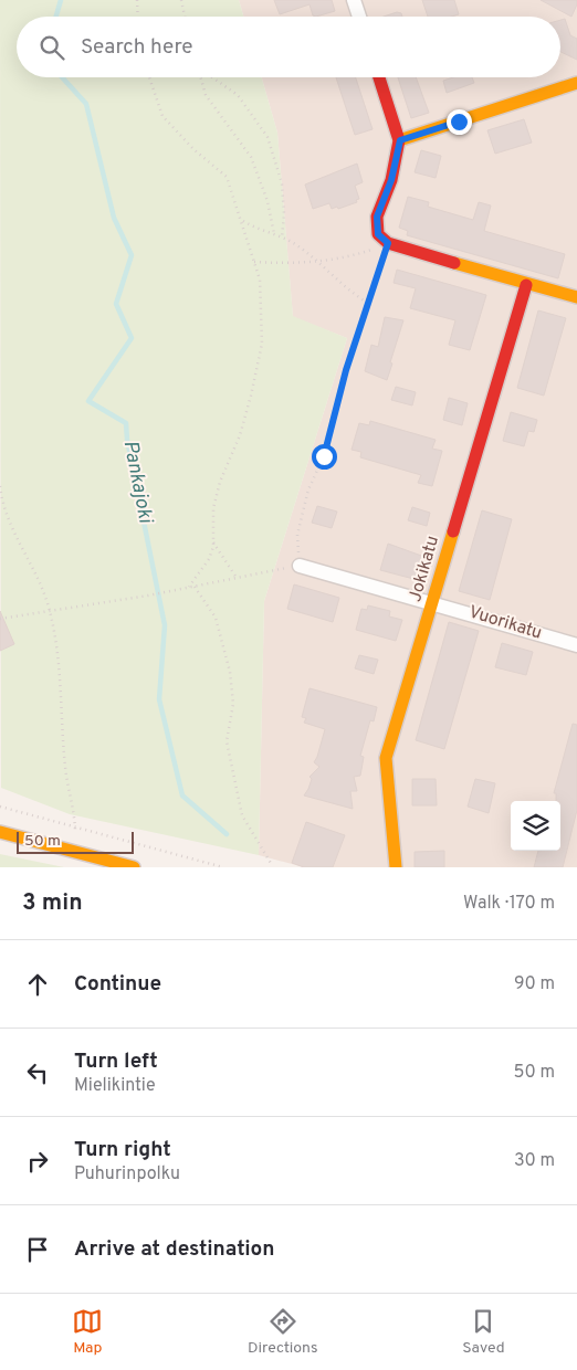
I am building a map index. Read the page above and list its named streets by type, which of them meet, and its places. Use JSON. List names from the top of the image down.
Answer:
{
  "streets": {
    "street": ["Jokikatu", "Vuorikatu"]
  },
  "crossings": [
    ["Jokikatu", "Vuorikatu"]
  ],
  "water": ["Pankajoki"],
  "scale_bar": "50 m",
  "page": {
    "search": "Search here",
    "scale": "50 m",
    "heading": ["3 min", "Walk · 170 m"],
    "list": [
      ["Continue", "90 m"],
      ["Turn left", "Mielikintie", "50 m"],
      ["Turn right", "Puhurinpolku", "30 m"],
      "Arrive at destination"
    ],
    "nav": ["Map", "Directions", "Saved"]
  }
}
